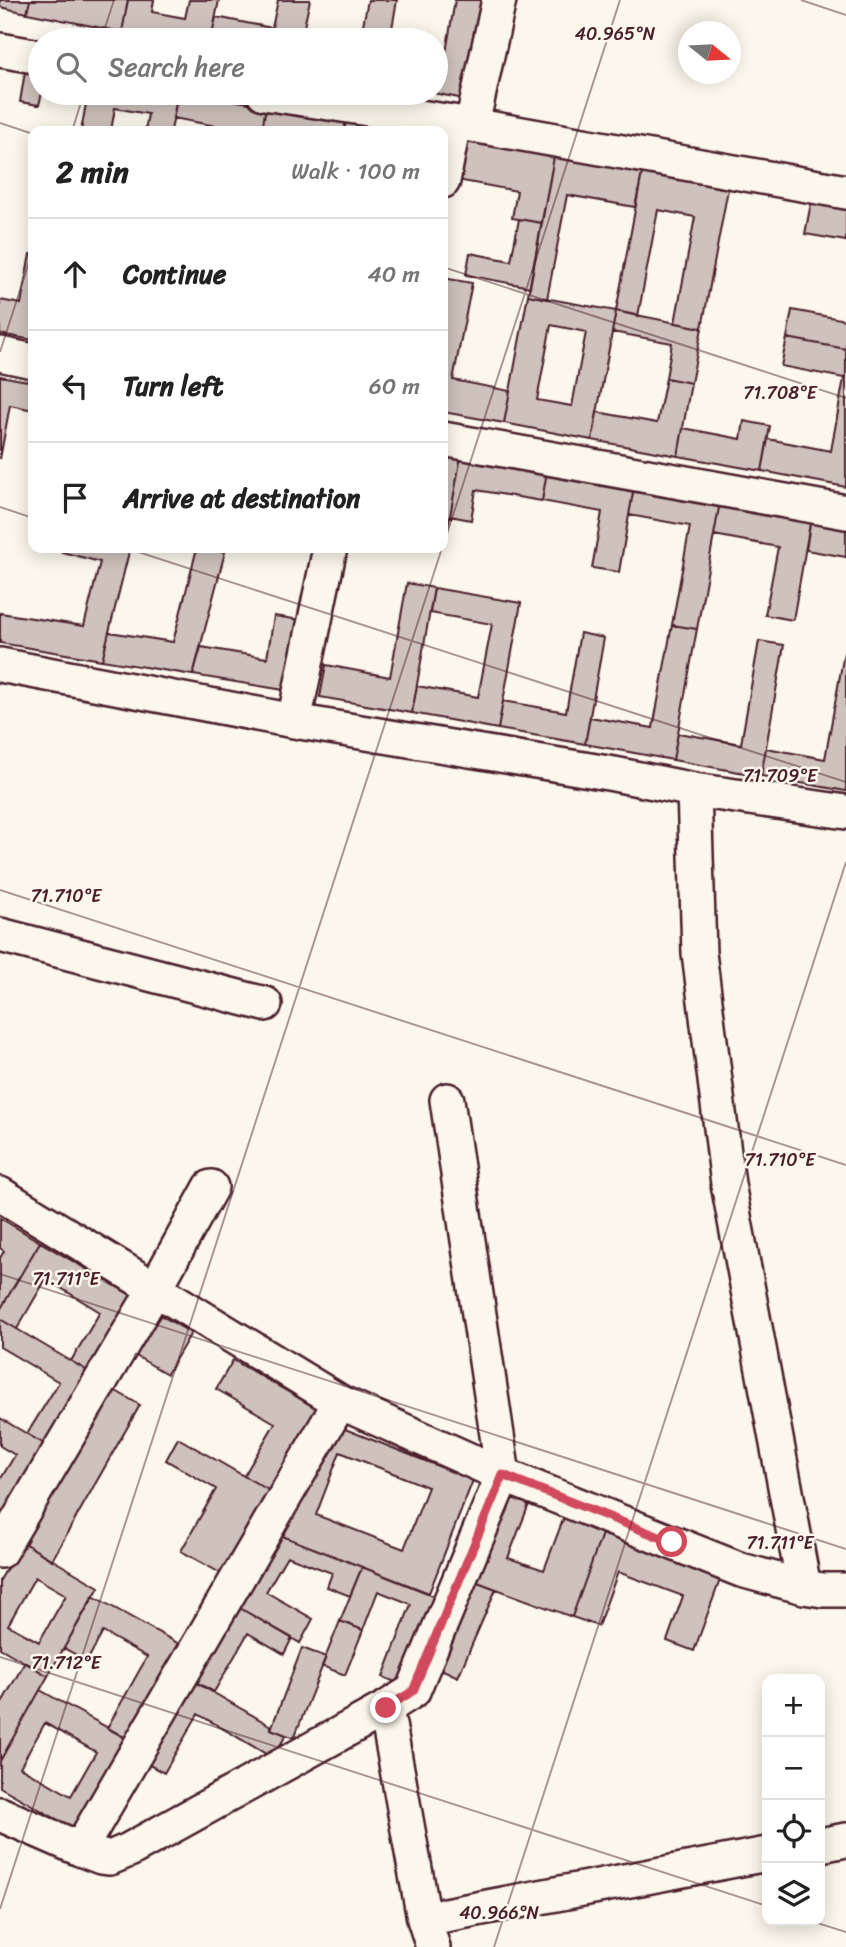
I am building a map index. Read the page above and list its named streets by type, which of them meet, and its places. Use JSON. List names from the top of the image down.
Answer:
{
  "north": "right",
  "page": {
    "search": "Search here",
    "heading": ["2 min", "Walk · 100 m"],
    "list": [
      ["Continue", "40 m"],
      ["Turn left", "60 m"],
      "Arrive at destination"
    ],
    "map_buttons": ["+", "−"]
  },
  "coordinates": [
    "40.965°N",
    "71.708°E",
    "71.709°E",
    "71.710°E",
    "71.711°E",
    "71.712°E",
    "40.966°N"
  ]
}
